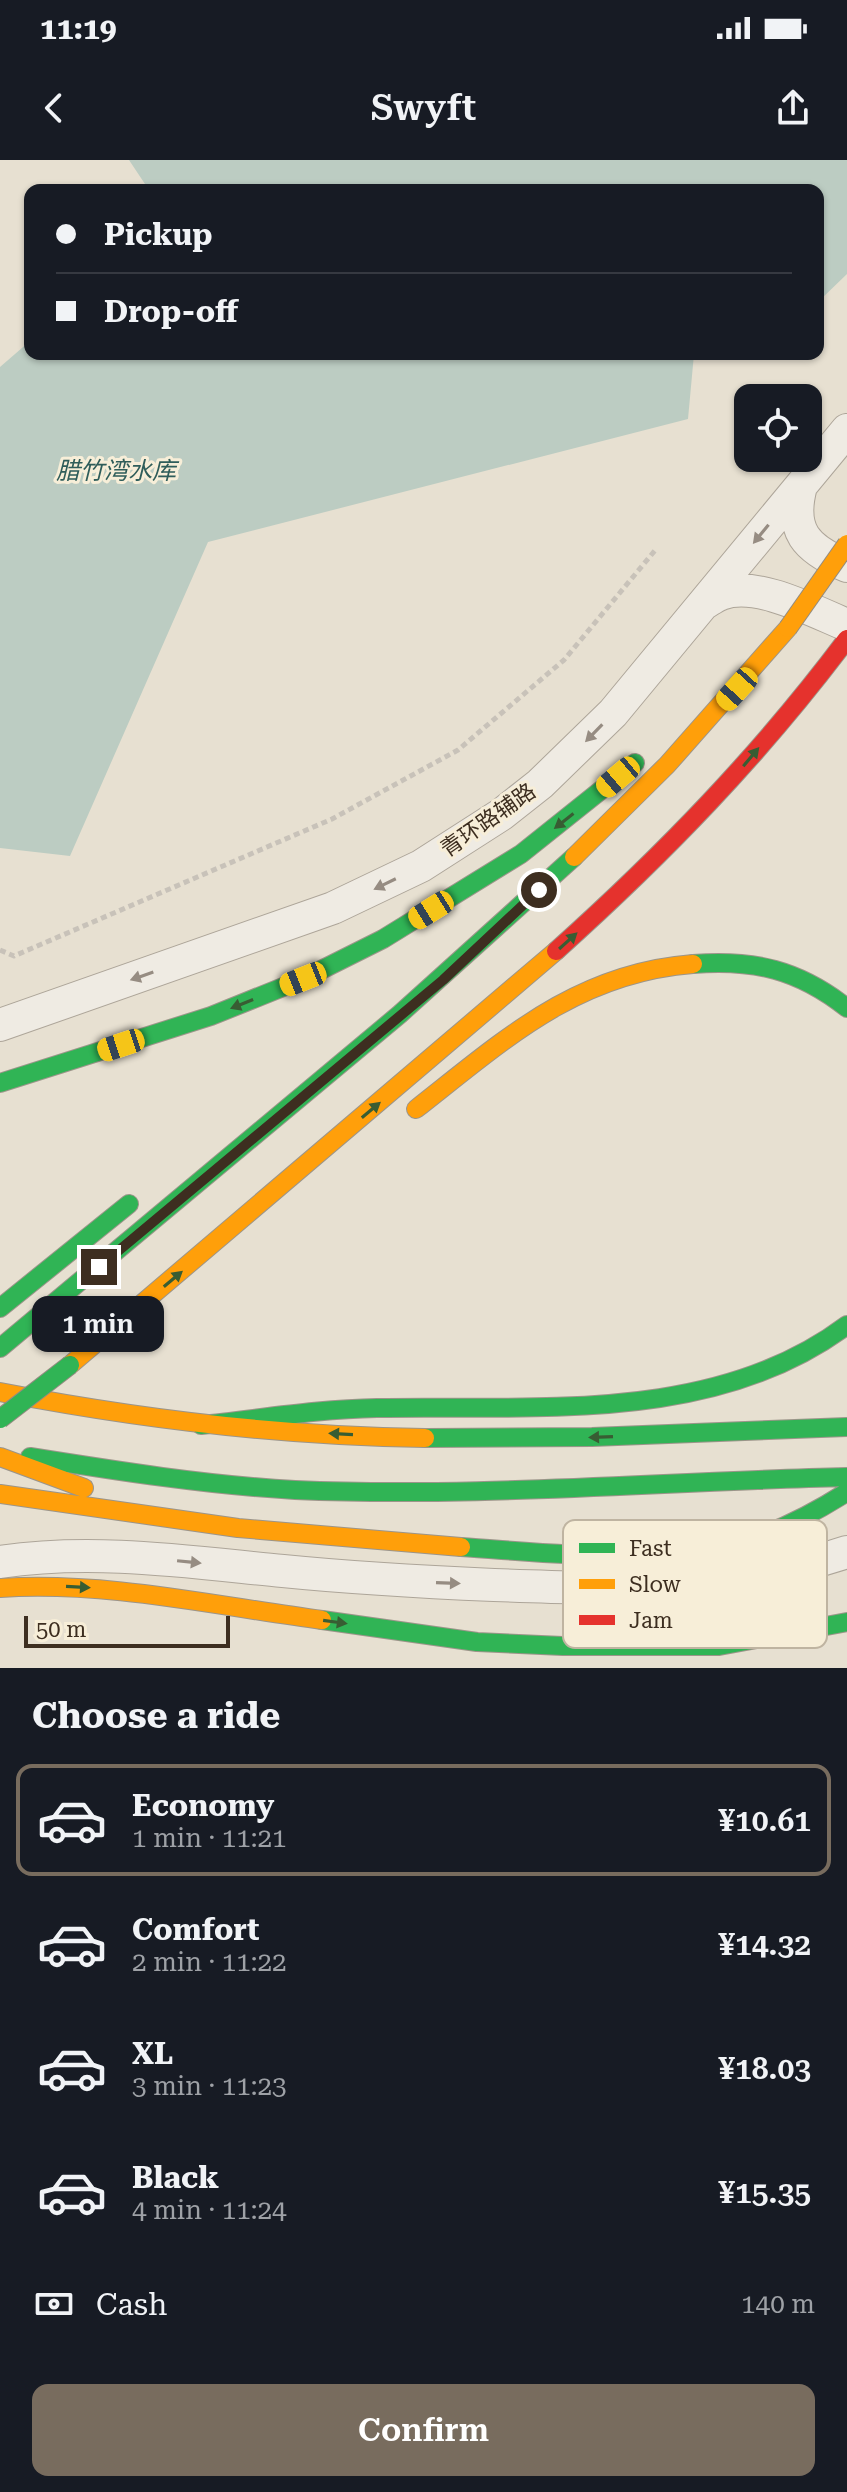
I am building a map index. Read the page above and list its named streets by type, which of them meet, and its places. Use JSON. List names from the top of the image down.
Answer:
{
  "streets": {
    "street": ["青环路辅路"]
  },
  "one_way": ["青环路辅路"],
  "water": ["腊竹湾水库"],
  "legend": ["Fast", "Slow", "Jam"],
  "scale_bar": "50 m",
  "page": {
    "status": "11:19",
    "header": "Swyft",
    "banner": ["Pickup", "Drop-off"],
    "bubble": "1 min",
    "scale": "50 m",
    "heading": "Choose a ride",
    "list": [
      {
        "name": "Economy",
        "note": "1 min · 11:21",
        "value": "¥10.61"
      },
      {
        "name": "Comfort",
        "note": "2 min · 11:22",
        "value": "¥14.32"
      },
      {
        "name": "XL",
        "note": "3 min · 11:23",
        "value": "¥18.03"
      },
      {
        "name": "Black",
        "note": "4 min · 11:24",
        "value": "¥15.35"
      }
    ],
    "pay": ["Cash", "140 m"],
    "buttons": "Confirm"
  }
}
